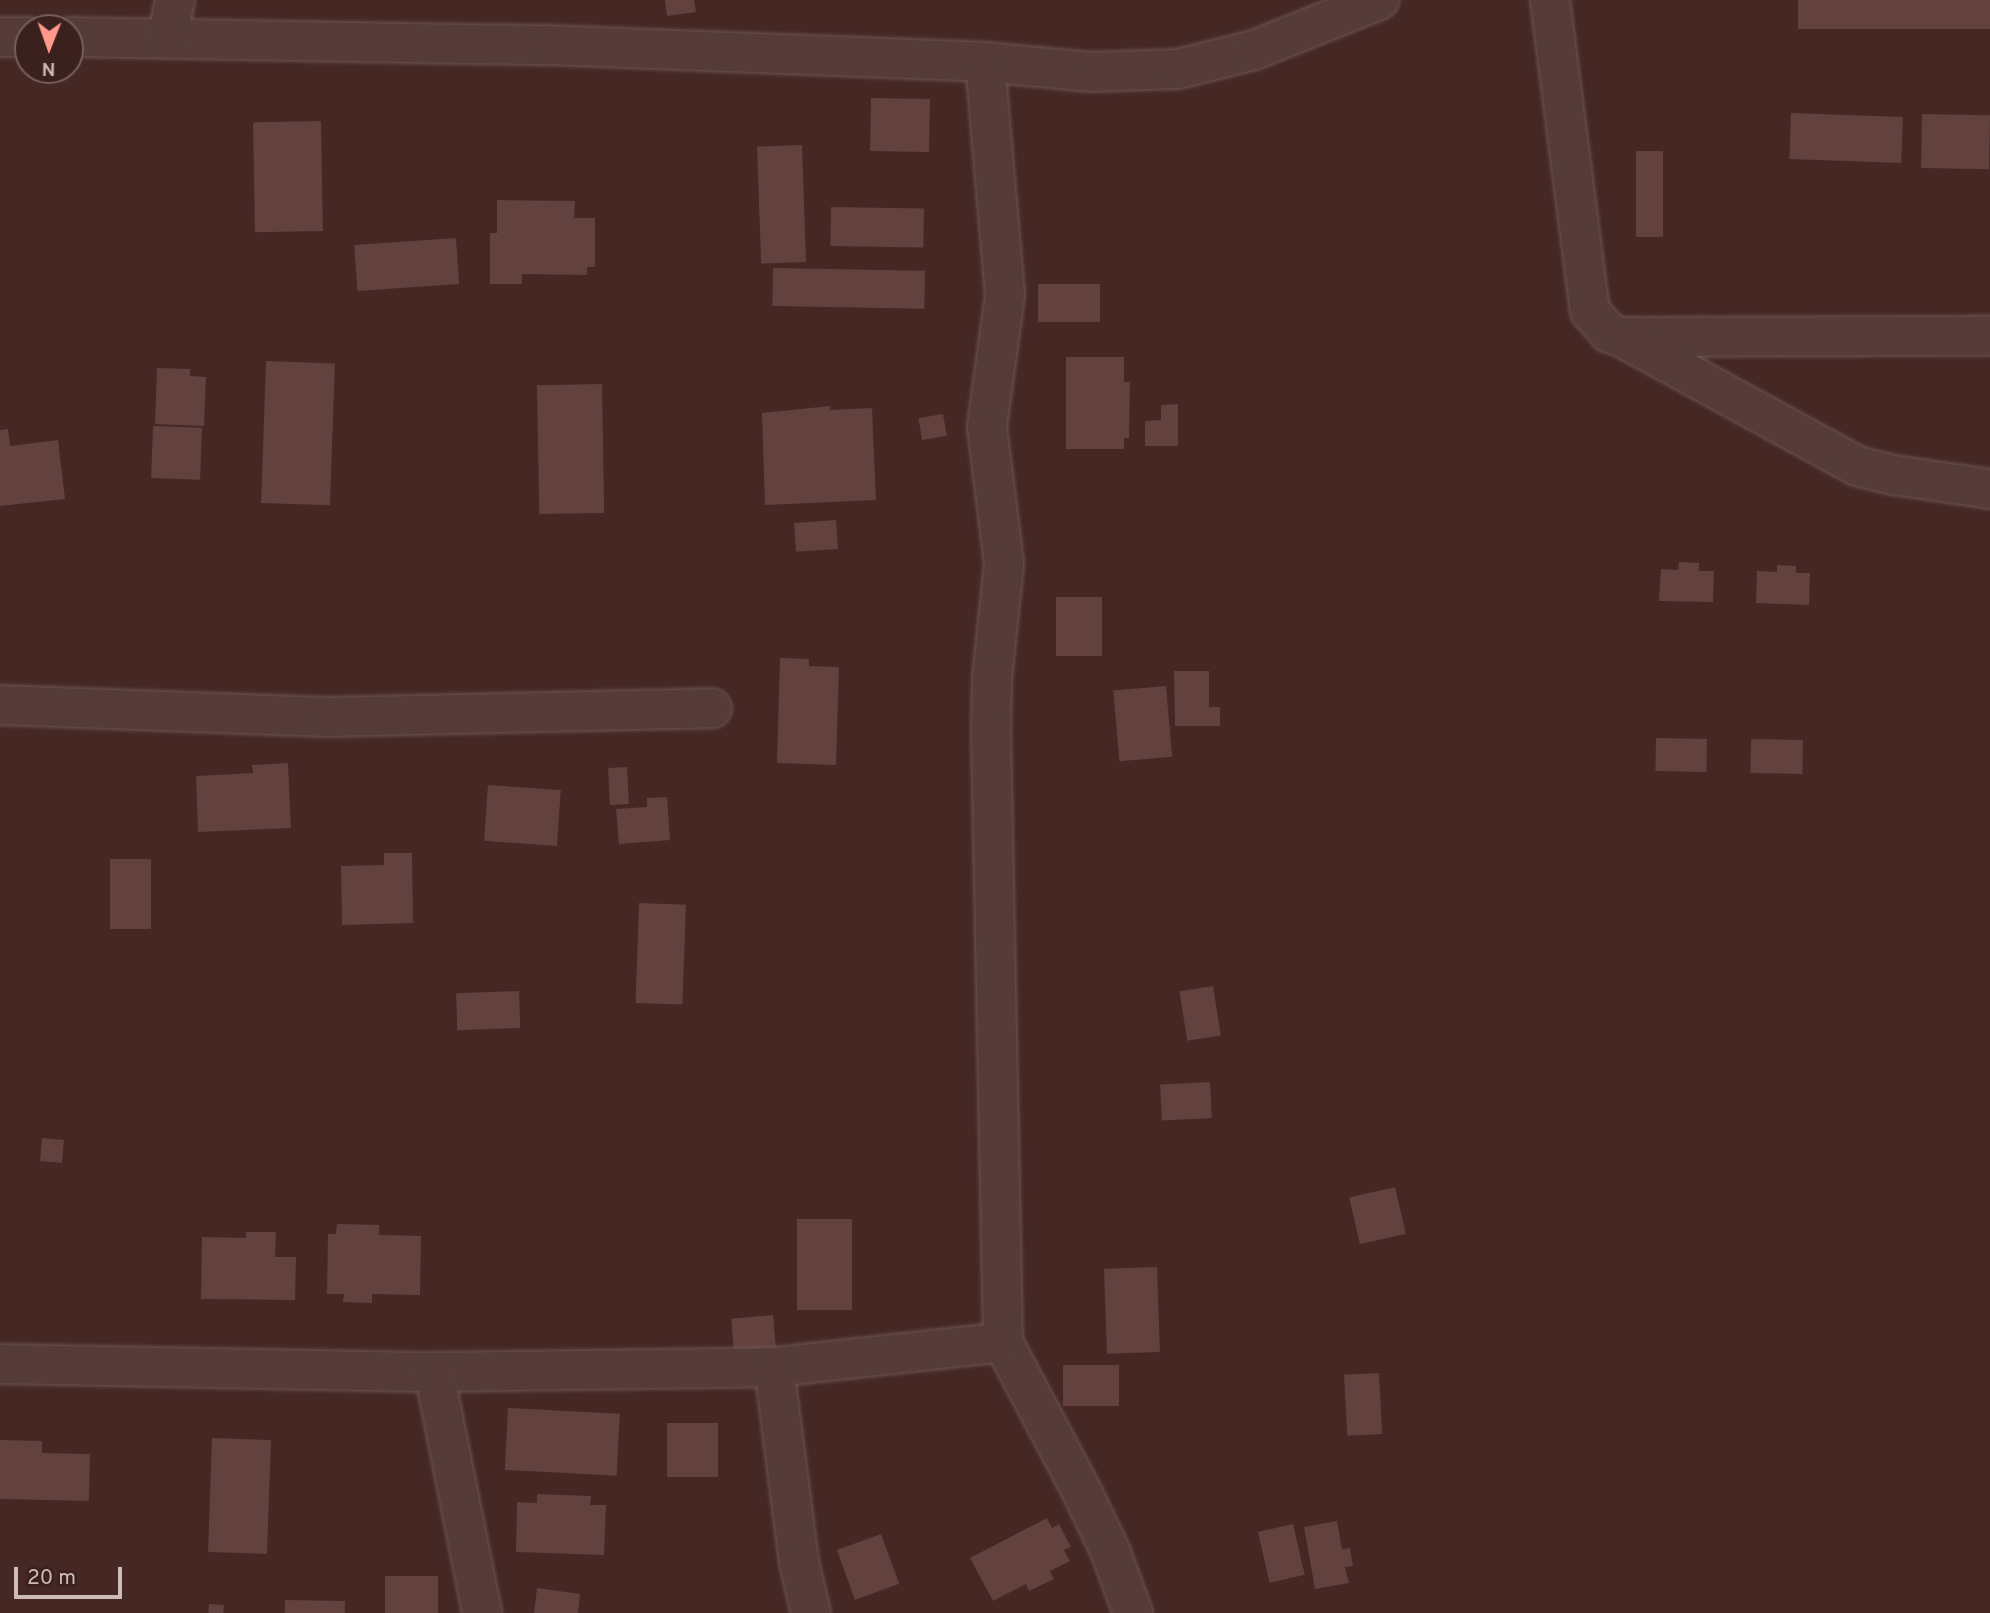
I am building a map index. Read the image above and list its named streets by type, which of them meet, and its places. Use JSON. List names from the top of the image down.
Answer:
{
  "scale_bar": "20 m",
  "north": "bottom"
}
